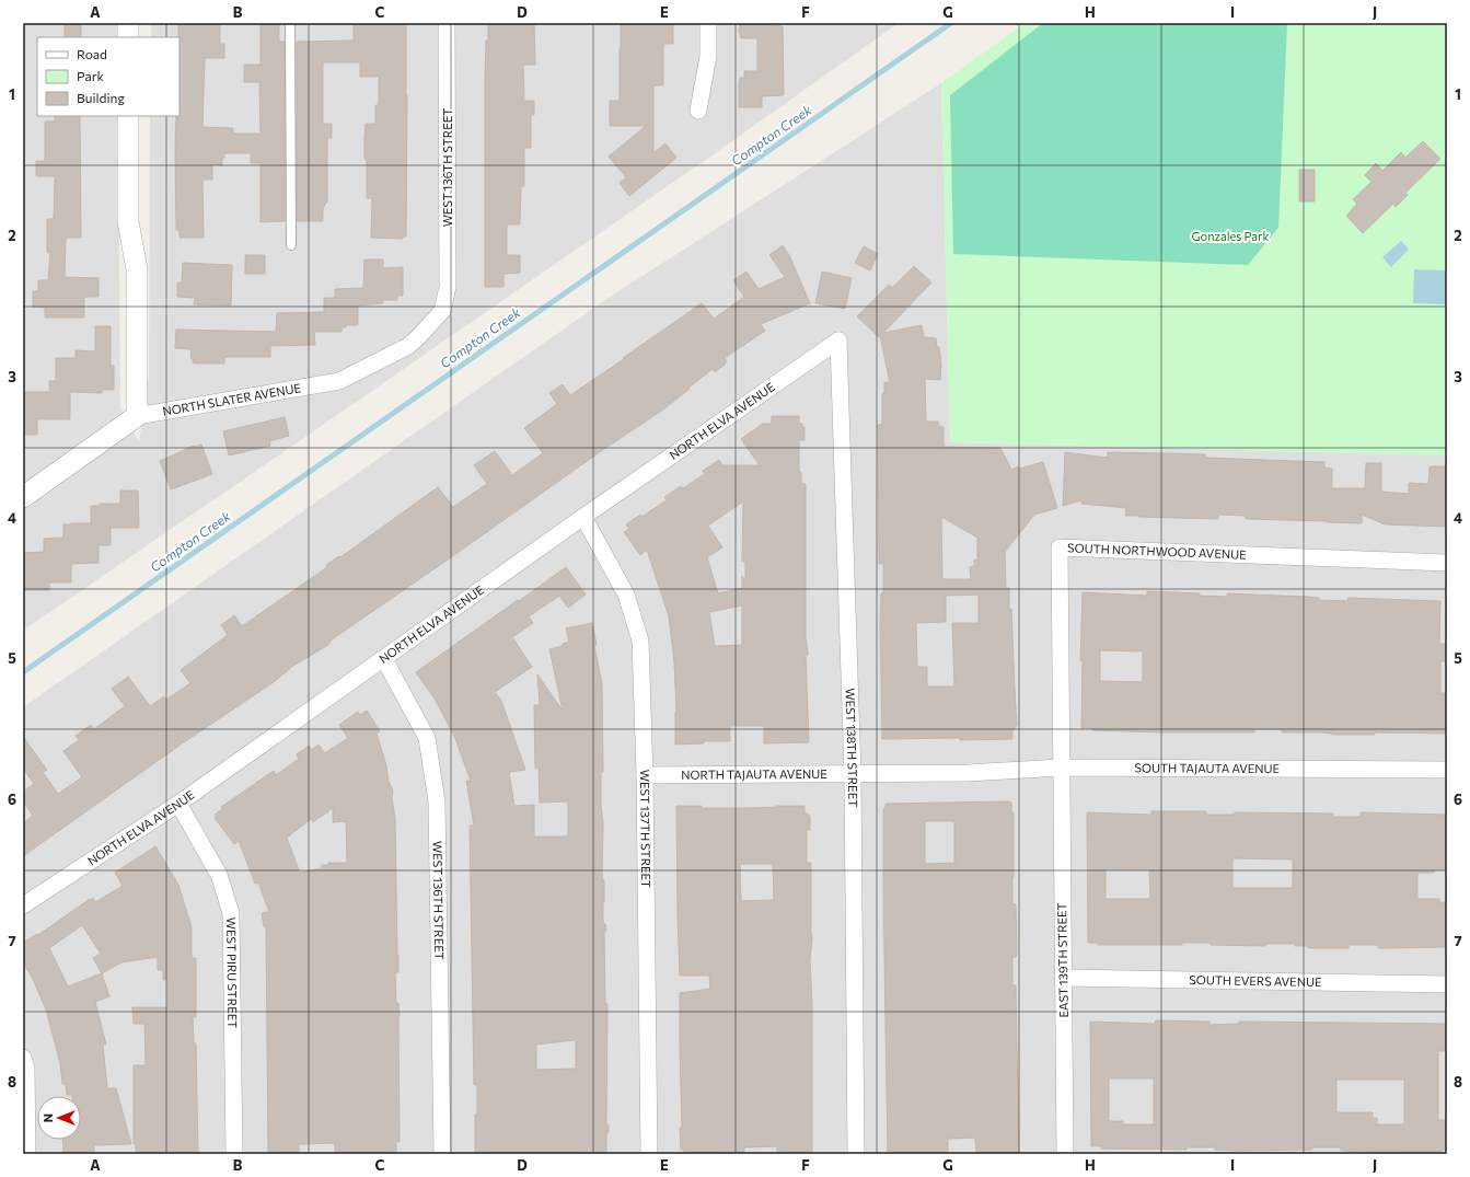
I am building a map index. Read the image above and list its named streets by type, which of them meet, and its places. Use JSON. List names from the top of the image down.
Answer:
{
  "streets": {
    "street": [
      "WEST 136TH STREET",
      "NORTH SLATER AVENUE",
      "NORTH ELVA AVENUE",
      "SOUTH NORTHWOOD AVENUE",
      "WEST 138TH STREET",
      "SOUTH TAJAUTA AVENUE",
      "NORTH TAJAUTA AVENUE",
      "WEST 137TH STREET",
      "EAST 139TH STREET",
      "WEST PIRU STREET",
      "SOUTH EVERS AVENUE"
    ]
  },
  "crossings": [
    ["WEST 136TH STREET", "NORTH SLATER AVENUE"],
    ["WEST 136TH STREET", "NORTH ELVA AVENUE"],
    ["NORTH ELVA AVENUE", "WEST 138TH STREET"],
    ["NORTH ELVA AVENUE", "WEST 137TH STREET"],
    ["NORTH ELVA AVENUE", "WEST PIRU STREET"],
    ["SOUTH NORTHWOOD AVENUE", "SOUTH TAJAUTA AVENUE"],
    ["SOUTH NORTHWOOD AVENUE", "EAST 139TH STREET"],
    ["WEST 138TH STREET", "NORTH TAJAUTA AVENUE"],
    ["SOUTH TAJAUTA AVENUE", "NORTH TAJAUTA AVENUE"],
    ["SOUTH TAJAUTA AVENUE", "EAST 139TH STREET"],
    ["NORTH TAJAUTA AVENUE", "WEST 137TH STREET"],
    ["EAST 139TH STREET", "SOUTH EVERS AVENUE"]
  ],
  "water": ["Compton Creek"],
  "parks": ["Gonzales Park"],
  "legend": ["Road", "Park", "Building"],
  "north": "left",
  "grid": {
    "columns": [
      "A",
      "B",
      "C",
      "D",
      "E",
      "F",
      "G",
      "H",
      "I",
      "J"
    ],
    "rows": [
      "1",
      "2",
      "3",
      "4",
      "5",
      "6",
      "7",
      "8"
    ]
  }
}
